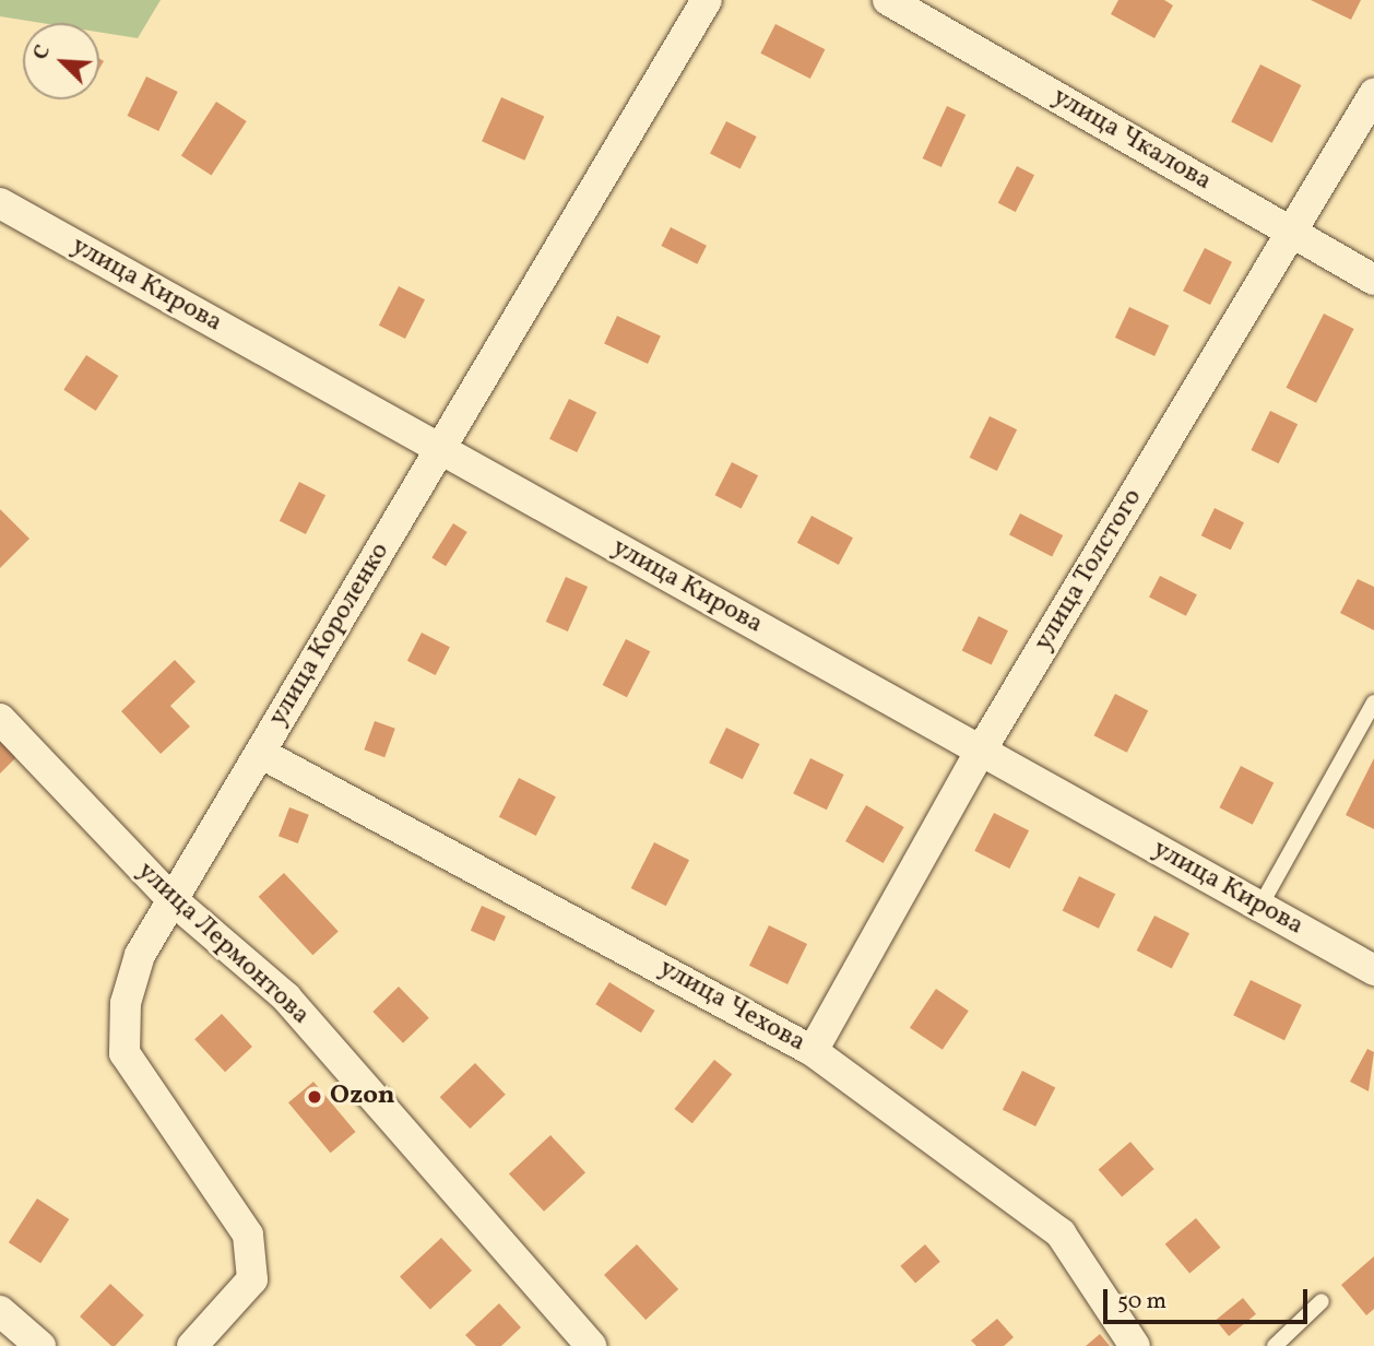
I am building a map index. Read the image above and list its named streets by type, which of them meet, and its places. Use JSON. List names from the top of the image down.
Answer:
{
  "streets": {
    "street": [
      "улица Чкалова",
      "улица Кирова",
      "улица Толстого",
      "улица Короленко",
      "улица Лермонтова",
      "улица Чехова"
    ]
  },
  "crossings": [
    ["улица Чкалова", "улица Толстого"],
    ["улица Кирова", "улица Толстого"],
    ["улица Кирова", "улица Короленко"],
    ["улица Толстого", "улица Чехова"],
    ["улица Короленко", "улица Лермонтова"],
    ["улица Короленко", "улица Чехова"]
  ],
  "places": ["Ozon"],
  "scale_bar": "50 m",
  "north": "top left"
}
